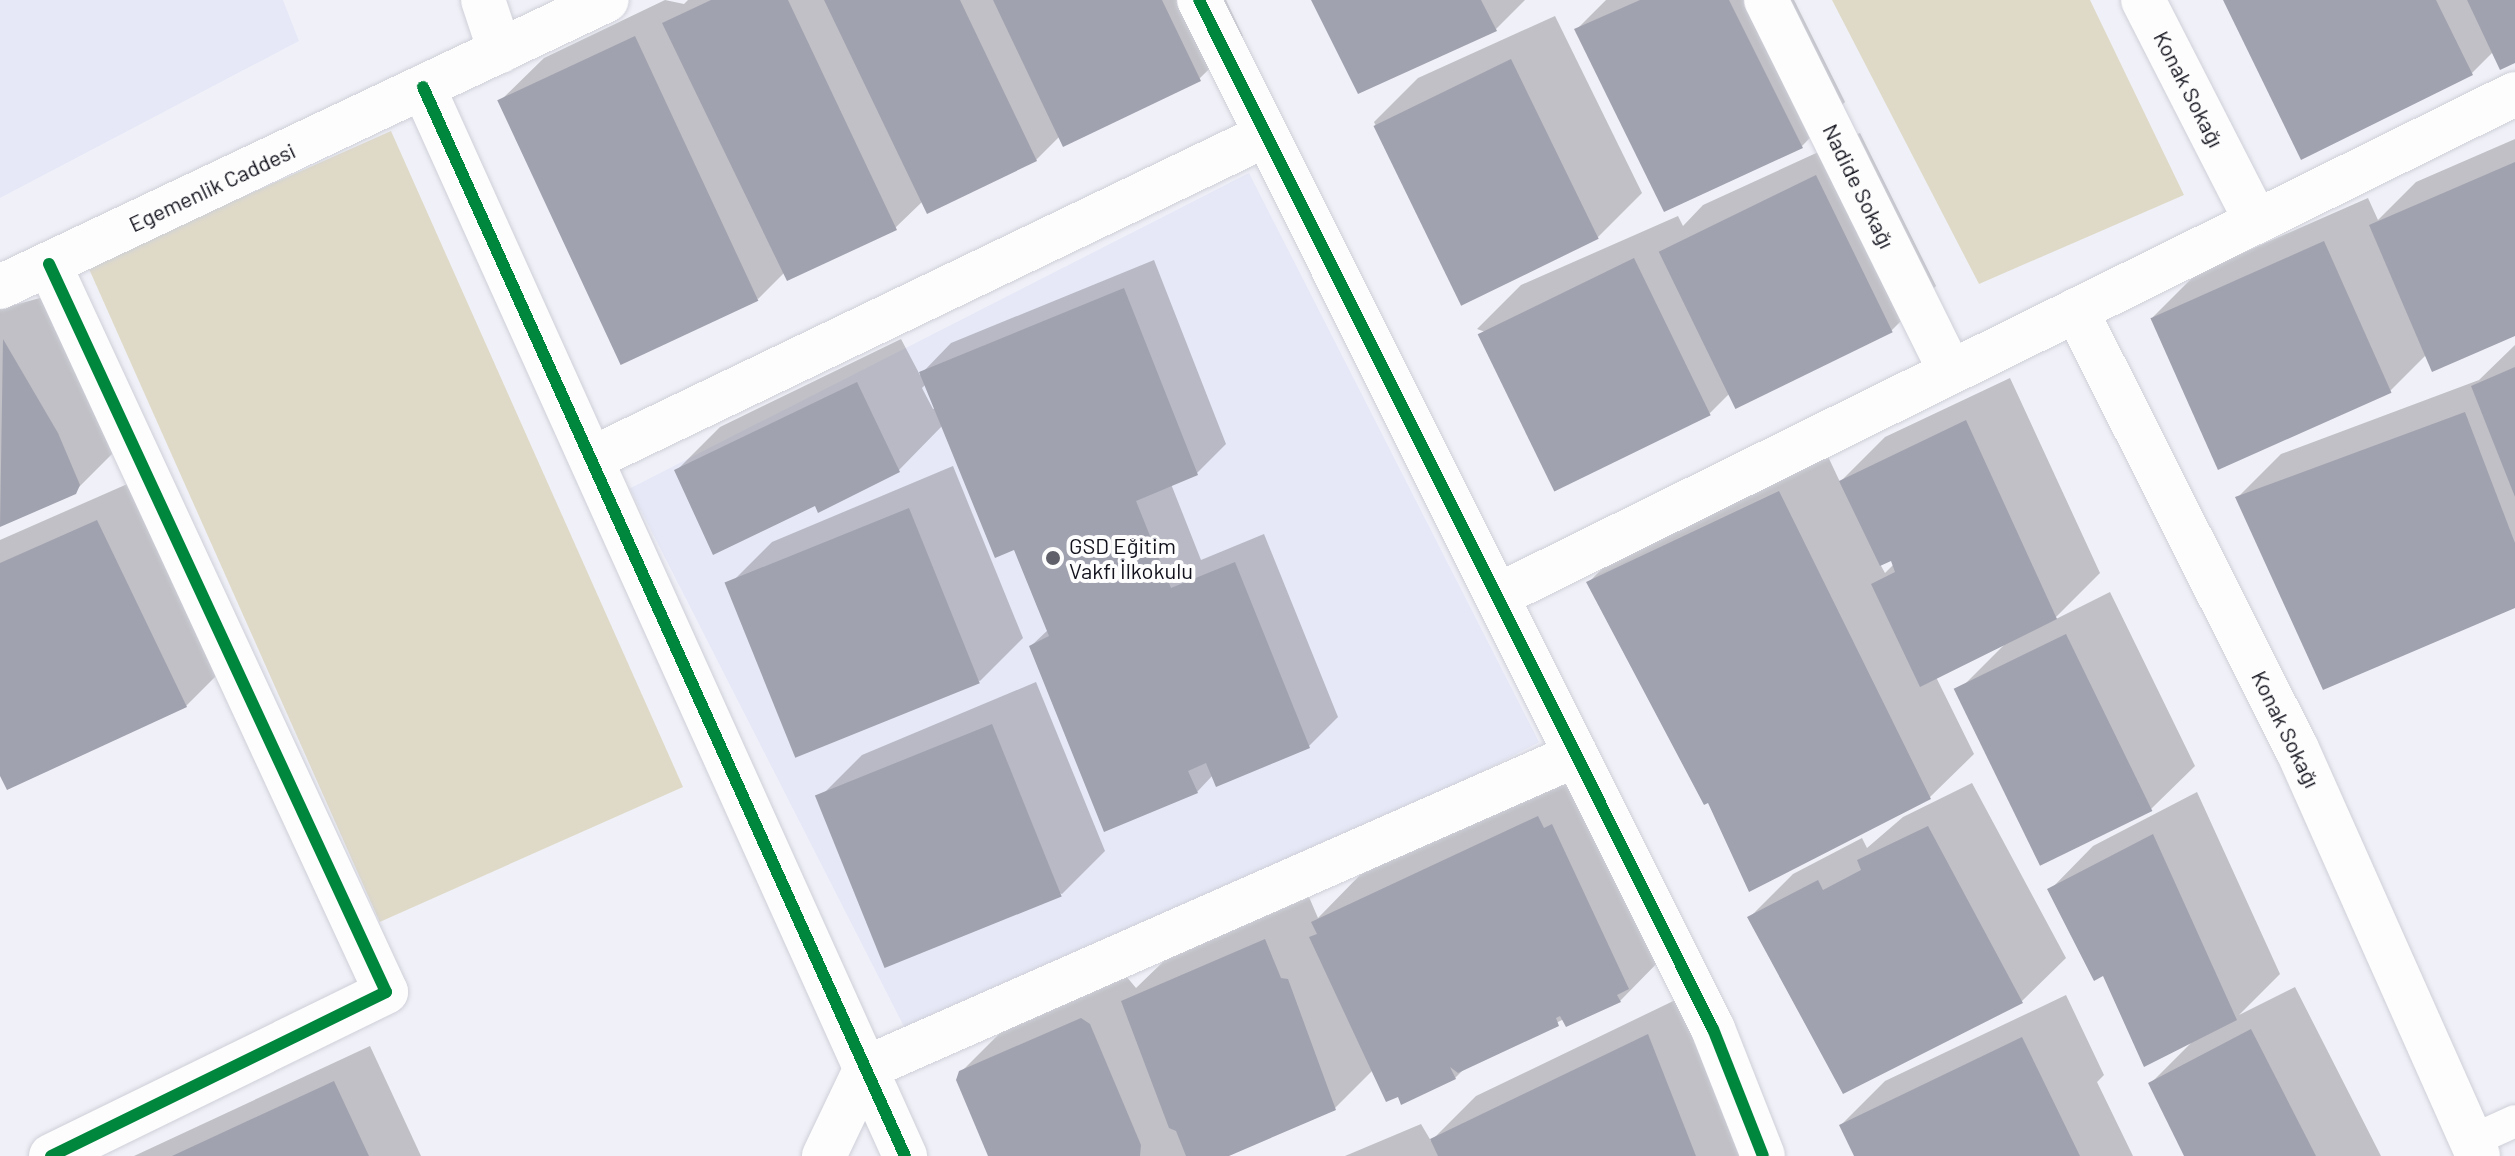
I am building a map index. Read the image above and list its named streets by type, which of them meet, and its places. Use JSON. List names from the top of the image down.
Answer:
{
  "streets": {
    "street": ["Konak Sokağı", "Nadide Sokağı", "Egemenlik Caddesi"]
  },
  "places": ["GSD Eğitim Vakfı İlkokulu"]
}
